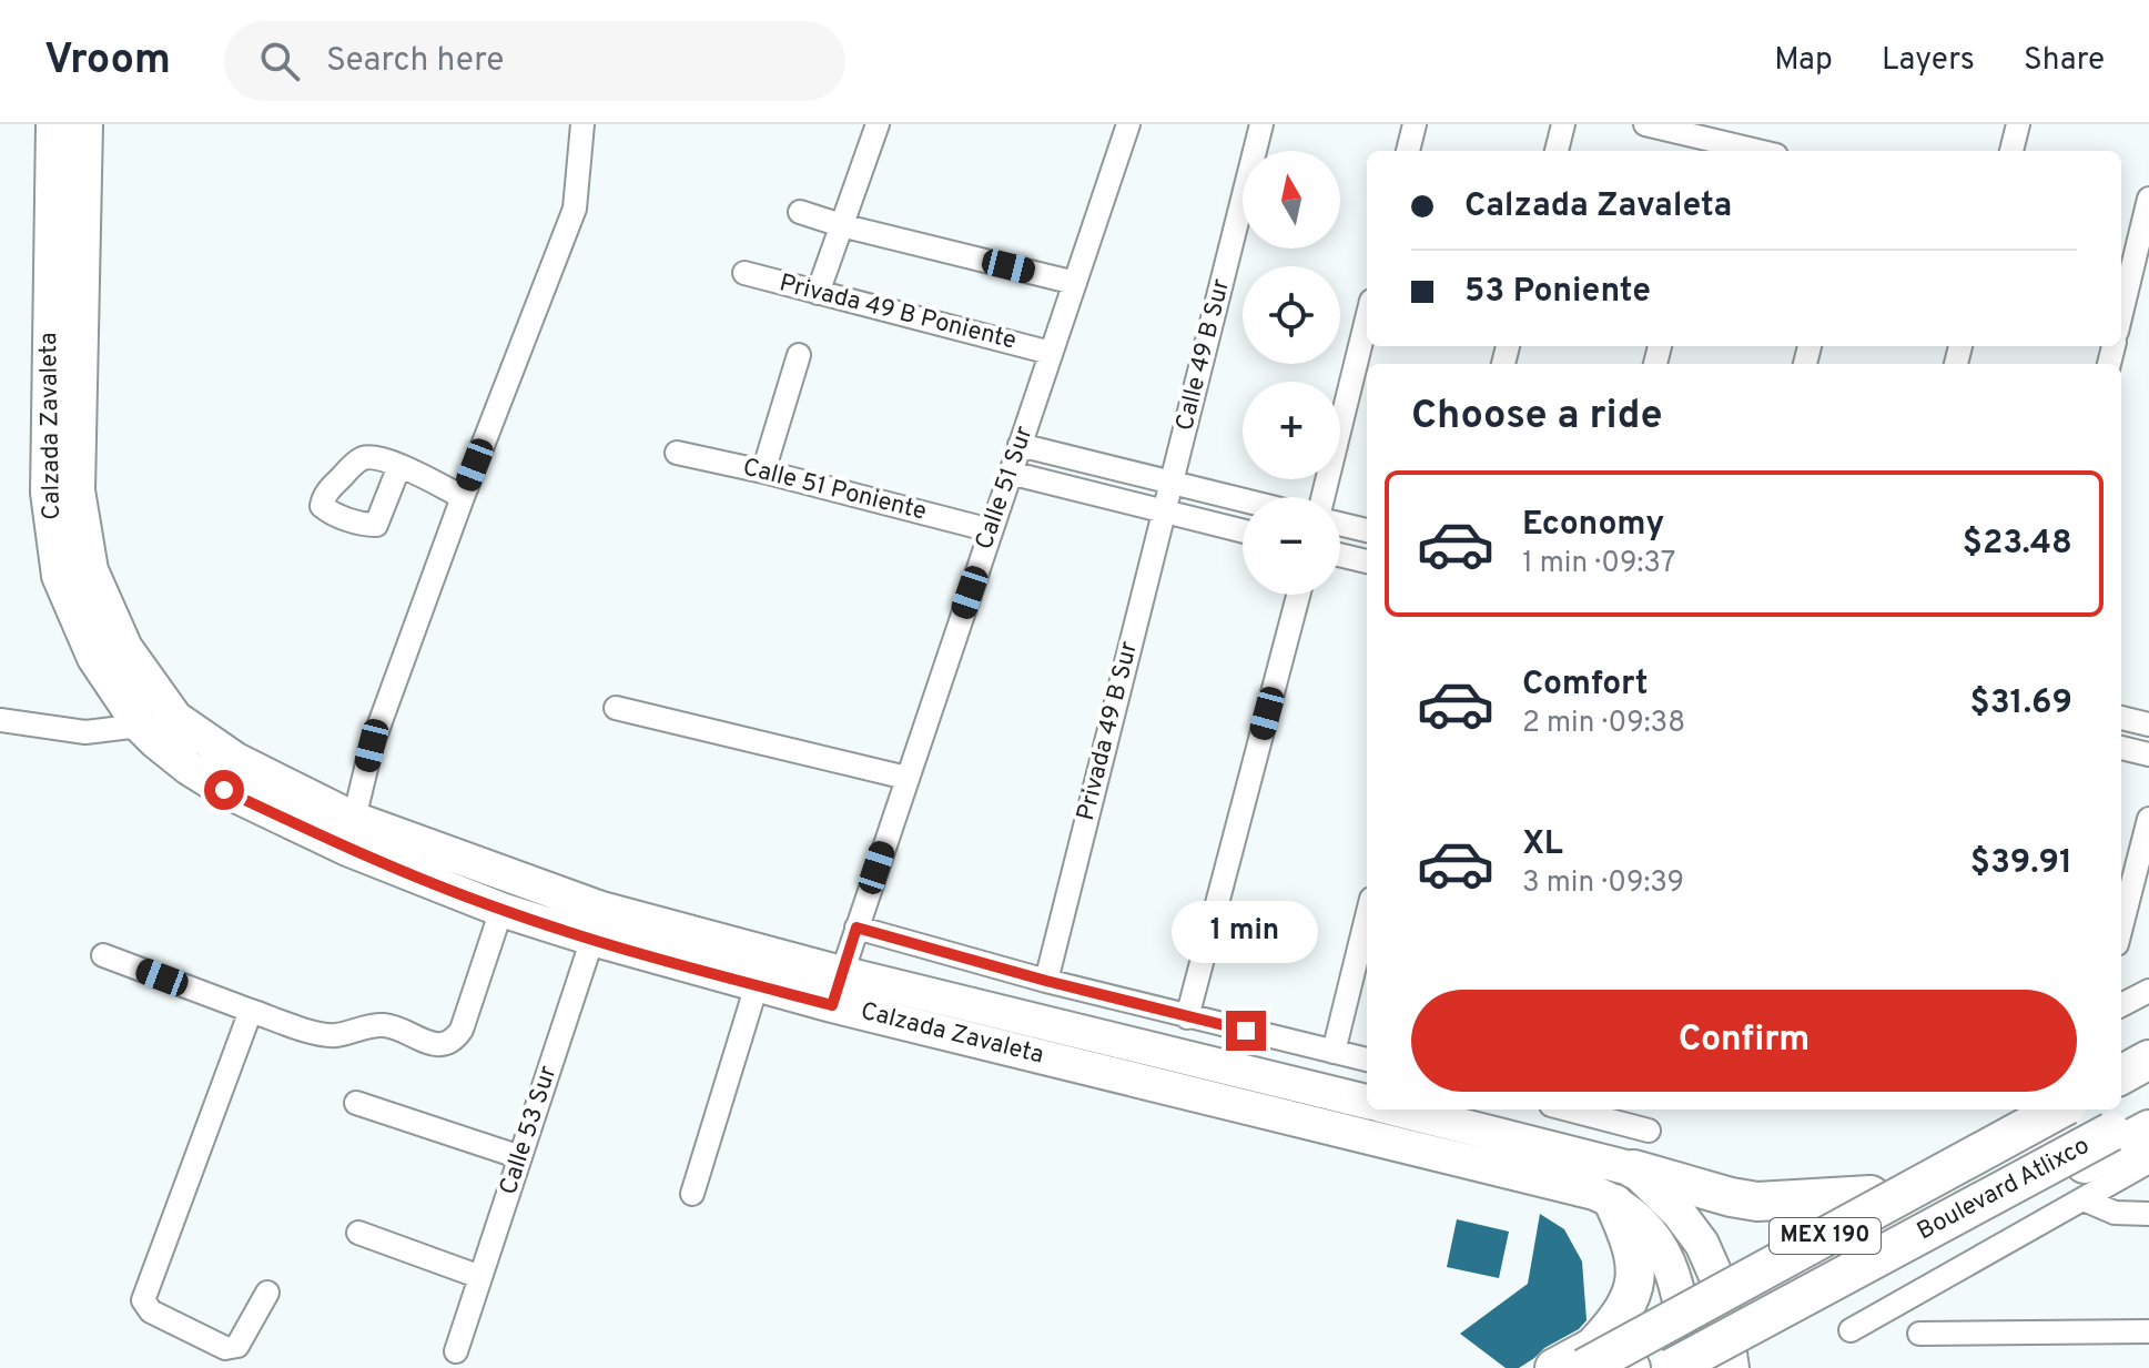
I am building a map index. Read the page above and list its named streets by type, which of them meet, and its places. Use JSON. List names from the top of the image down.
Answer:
{
  "streets": {
    "main road": ["Calzada Zavaleta", "Boulevard Atlixco", "MEX 190"],
    "street": [
      "Privada 49 B Poniente",
      "Calle 49 B Sur",
      "Calle 51 Sur",
      "Calle 51 Poniente",
      "Privada 49 B Sur",
      "Calle 53 Sur"
    ]
  },
  "crossings": [
    ["Privada 49 B Poniente", "Calle 51 Sur"],
    ["Calle 49 B Sur", "Privada 49 B Sur"],
    ["Calzada Zavaleta", "Calle 51 Sur"],
    ["Calzada Zavaleta", "Calle 53 Sur"],
    ["Calle 51 Sur", "Calle 51 Poniente"]
  ],
  "north": "top",
  "page": {
    "header": "Vroom",
    "search": "Search here",
    "nav": ["Map", "Layers", "Share"],
    "map_buttons": ["+", "−"],
    "banner": ["Calzada Zavaleta", "53 Poniente"],
    "heading": "Choose a ride",
    "list": [
      {
        "name": "Economy",
        "note": "1 min · 09:37",
        "value": "$23.48"
      },
      {
        "name": "Comfort",
        "note": "2 min · 09:38",
        "value": "$31.69"
      },
      {
        "name": "XL",
        "note": "3 min · 09:39",
        "value": "$39.91"
      }
    ],
    "bubble": "1 min",
    "buttons": "Confirm"
  }
}
